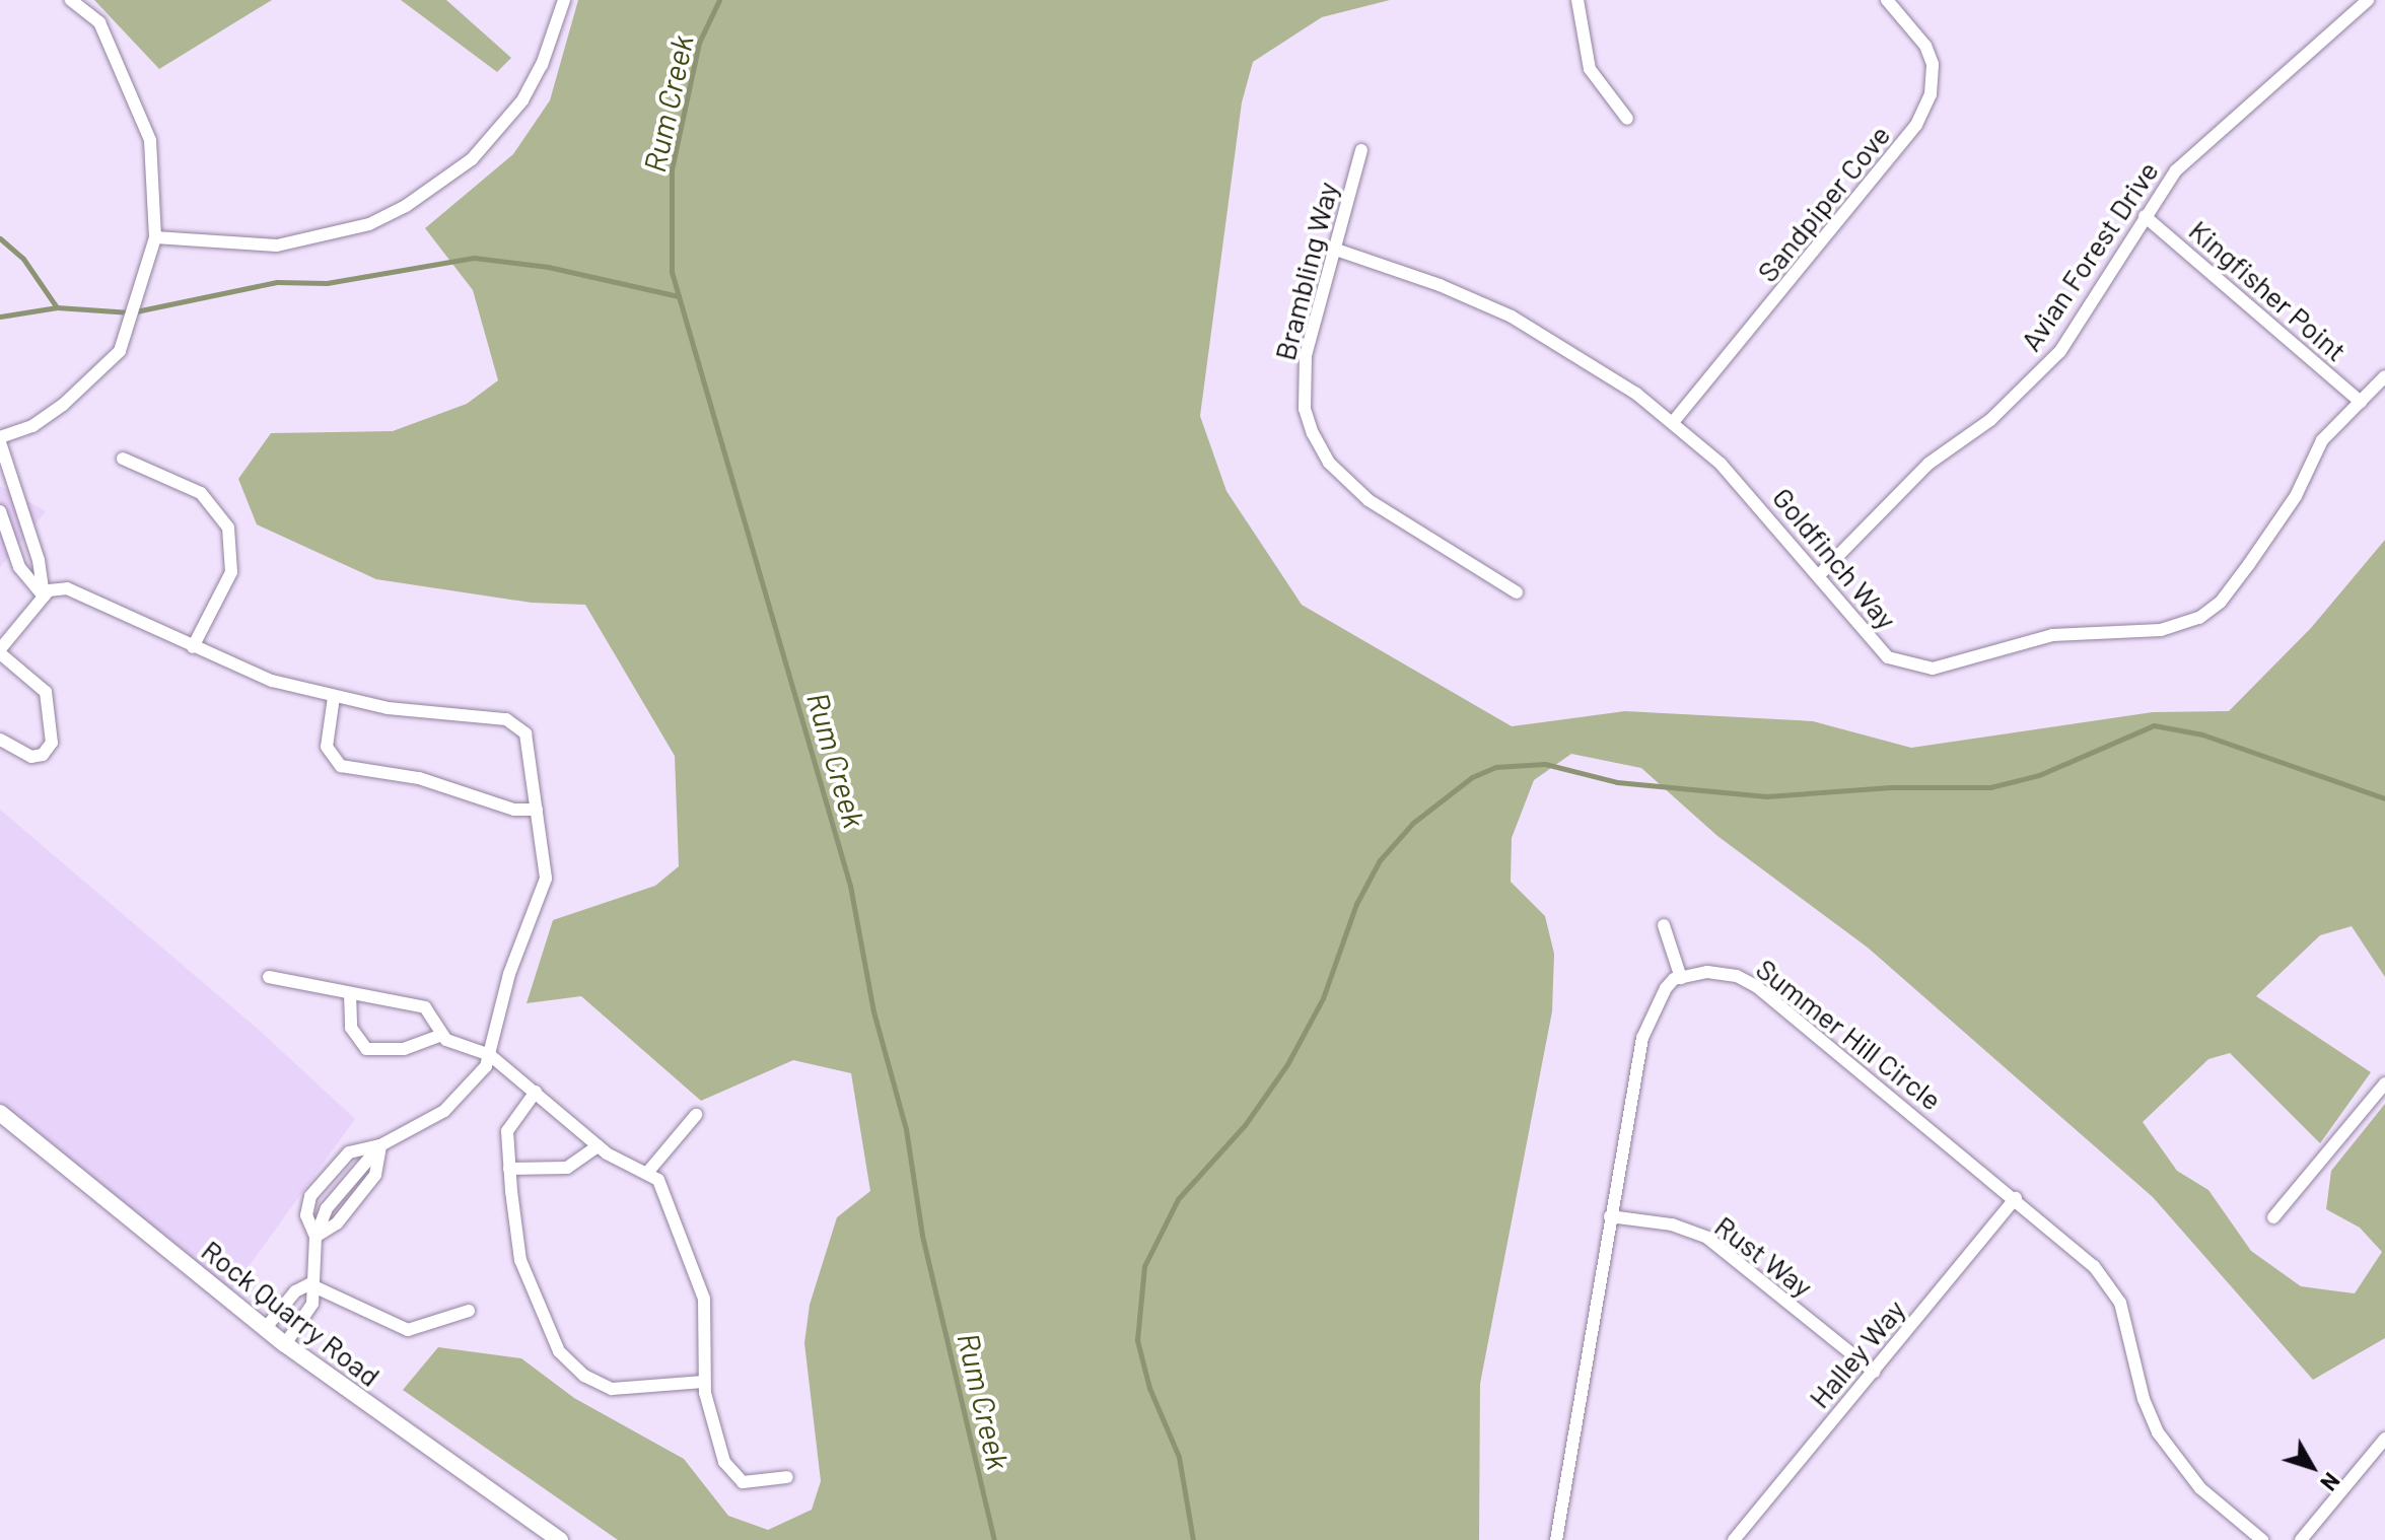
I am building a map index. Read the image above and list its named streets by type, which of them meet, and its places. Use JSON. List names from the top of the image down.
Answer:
{
  "streets": {
    "street": [
      "Sandpiper Cove",
      "Avian Forest Drive",
      "Brambling Way",
      "Kingfisher Point",
      "Goldfinch Way",
      "Summer Hill Circle",
      "Rust Way",
      "Rock Quarry Road",
      "Halley Way"
    ]
  },
  "crossings": [
    ["Sandpiper Cove", "Goldfinch Way"],
    ["Avian Forest Drive", "Kingfisher Point"],
    ["Avian Forest Drive", "Goldfinch Way"],
    ["Brambling Way", "Goldfinch Way"],
    ["Kingfisher Point", "Goldfinch Way"],
    ["Summer Hill Circle", "Halley Way"],
    ["Rust Way", "Halley Way"]
  ],
  "water": ["Rum Creek"],
  "north": "bottom right"
}
